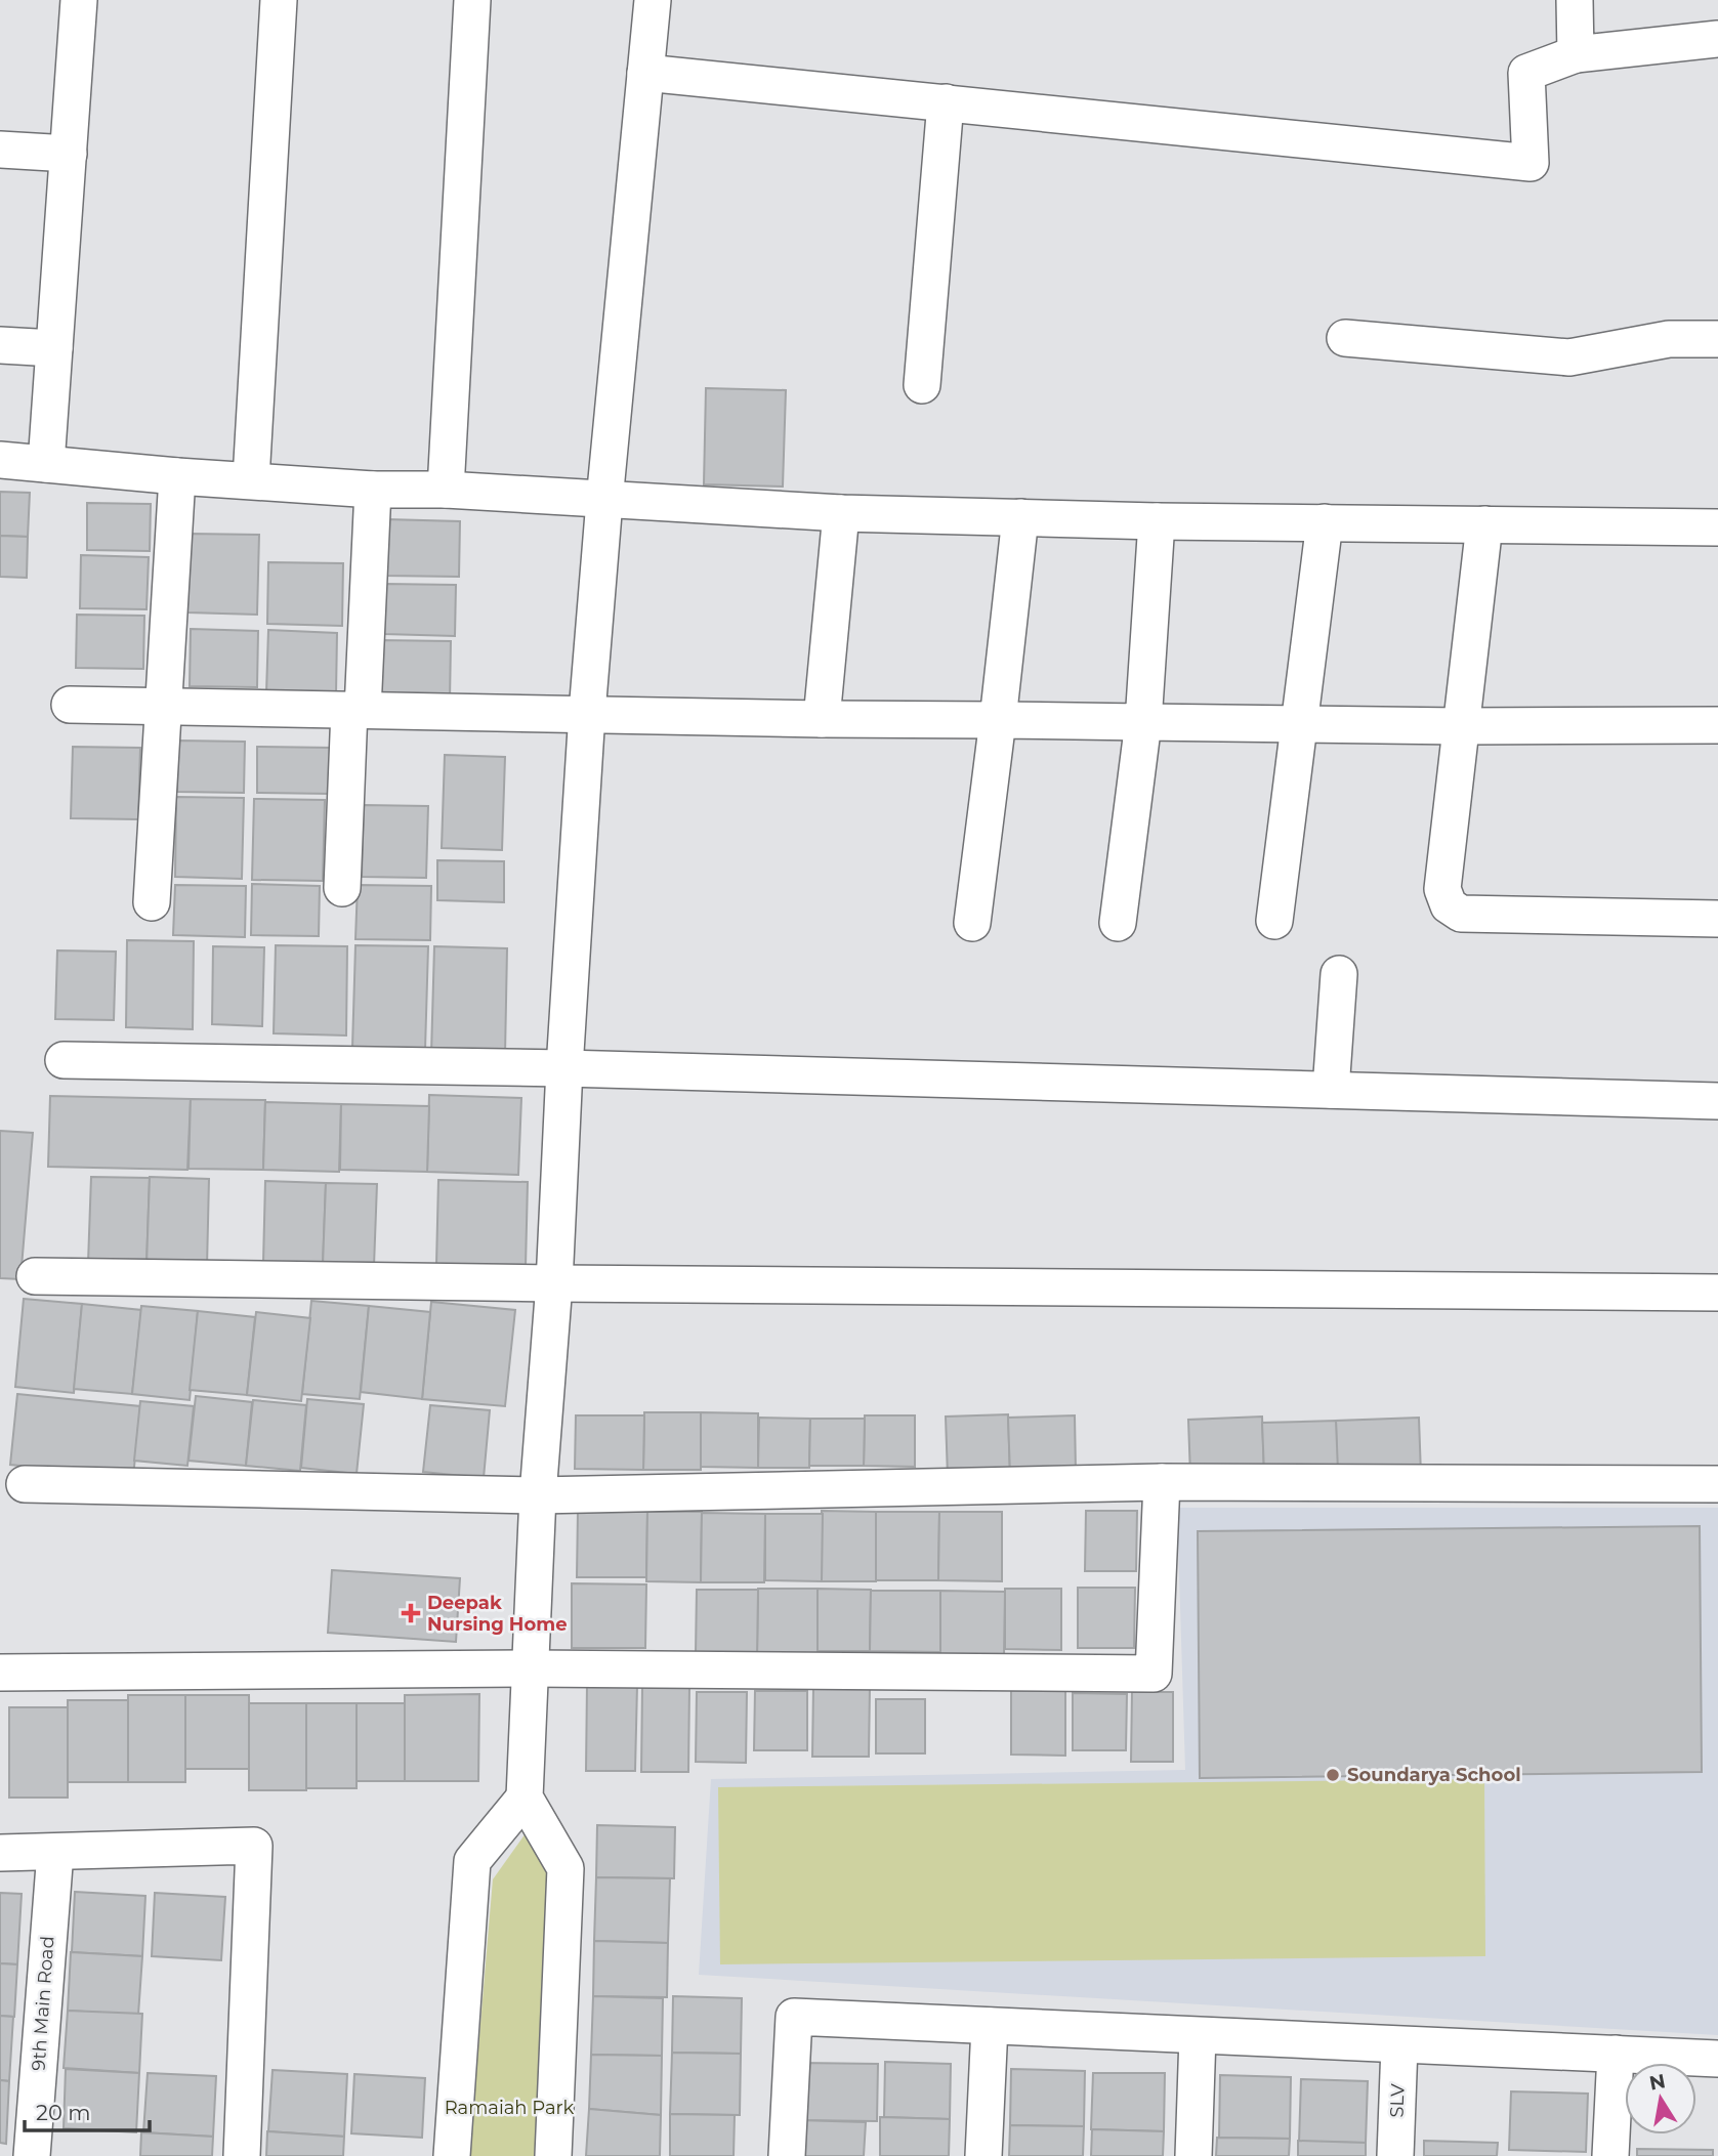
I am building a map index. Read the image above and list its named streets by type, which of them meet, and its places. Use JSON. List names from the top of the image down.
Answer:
{
  "streets": {
    "street": ["9th Main Road", "SLV"]
  },
  "parks": ["Ramaiah Park"],
  "places": {
    "health": ["Deepak Nursing Home"],
    "other": ["Soundarya School"]
  },
  "scale_bar": "20 m",
  "north": "top"
}
